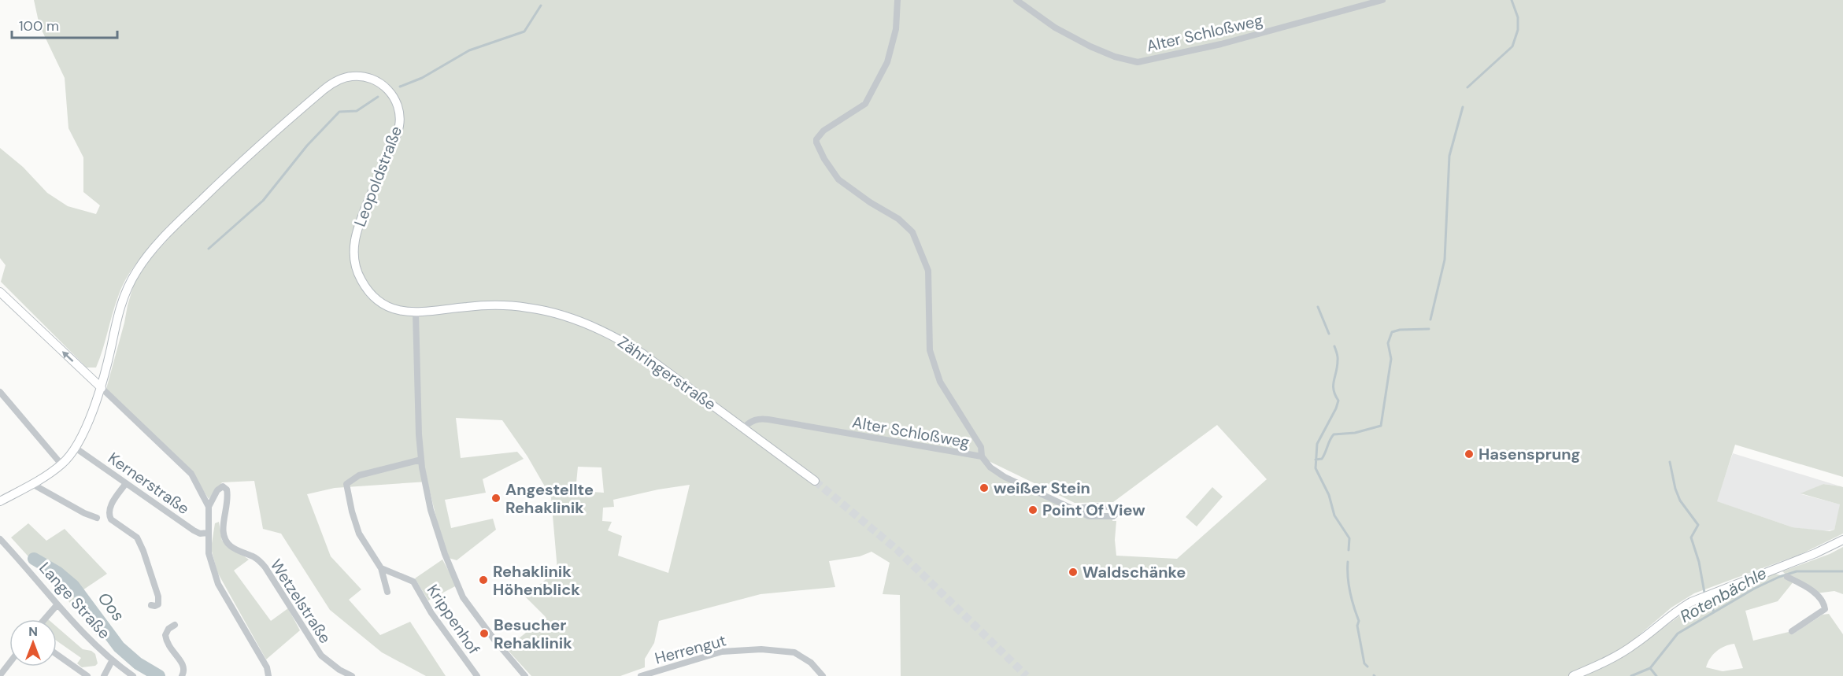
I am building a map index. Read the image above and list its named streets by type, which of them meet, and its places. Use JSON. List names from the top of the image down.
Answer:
{
  "streets": {
    "main road": ["Leopoldstraße", "Zähringerstraße"],
    "street": [
      "Alter Schloßweg",
      "Kernerstraße",
      "Lange Straße",
      "Wetzelstraße",
      "Krippenhof",
      "Herrengut"
    ]
  },
  "crossings": [
    ["Alter Schloßweg", "Zähringerstraße"],
    ["Leopoldstraße", "Zähringerstraße"],
    ["Leopoldstraße", "Kernerstraße"]
  ],
  "water": ["Rotenbächle", "Oos"],
  "places": [
    "Hasensprung",
    "weißer Stein",
    "Angestellte Rehaklinik",
    "Point Of View",
    "Waldschänke",
    "Rehaklinik Höhenblick",
    "Besucher Rehaklinik"
  ],
  "scale_bar": "100 m",
  "north": "top"
}
